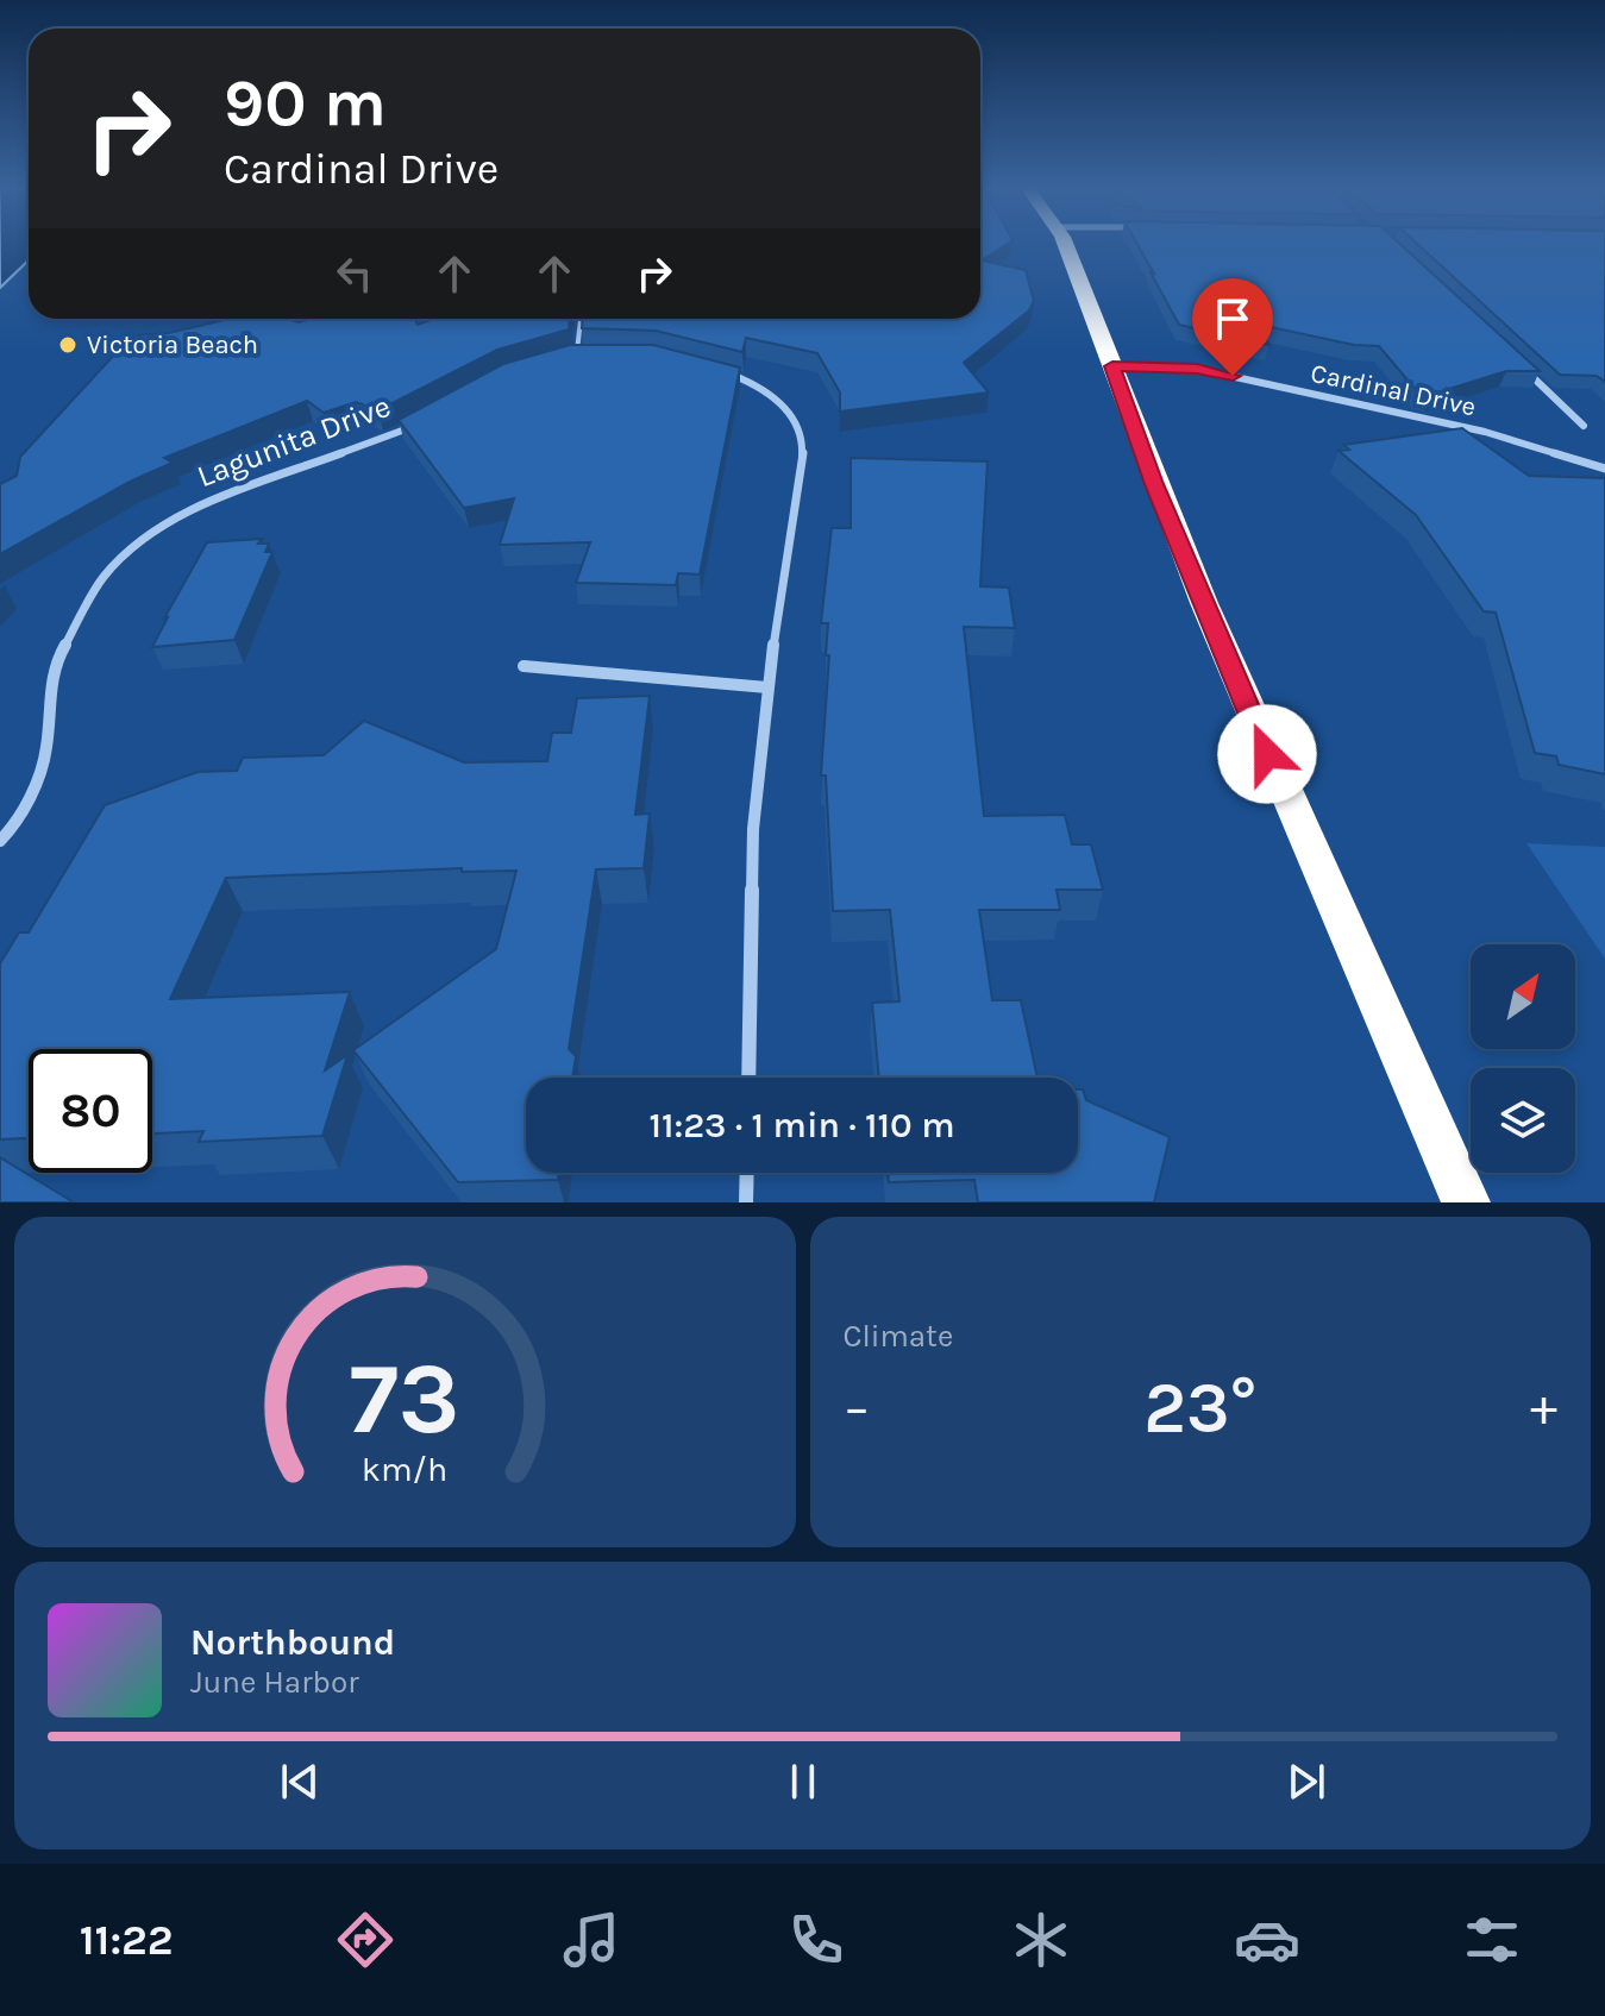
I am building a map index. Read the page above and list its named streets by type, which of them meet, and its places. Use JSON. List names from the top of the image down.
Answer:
{
  "streets": {
    "street": ["Cardinal Drive", "Lagunita Drive"]
  },
  "places": ["Victoria Beach"],
  "north": "top right",
  "page": {
    "turn": ["90 m", "Cardinal Drive"],
    "limit": "80",
    "trip": "11:23 · 1 min · 110 m",
    "tile": "Climate",
    "heat": ["−", "23°", "+"],
    "song": ["Northbound", "June Harbor"],
    "tabs": "11:22",
    "gauge": ["73", "km/h"]
  }
}
